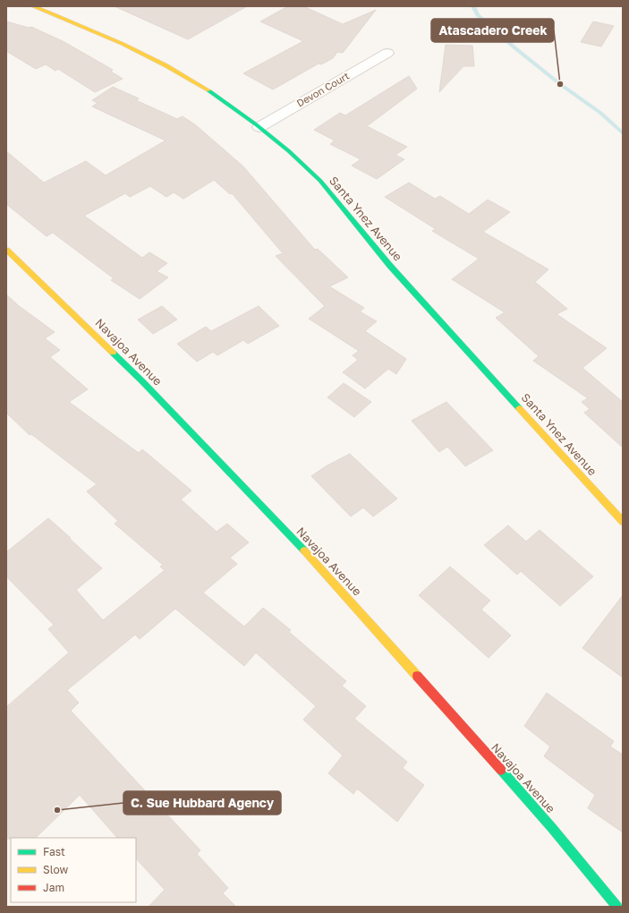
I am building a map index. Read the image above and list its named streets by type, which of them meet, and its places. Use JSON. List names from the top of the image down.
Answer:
{
  "streets": {
    "street": ["Devon Court", "Santa Ynez Avenue", "Navajoa Avenue"]
  },
  "crossings": [
    ["Devon Court", "Santa Ynez Avenue"]
  ],
  "places": ["Atascadero Creek", "C. Sue Hubbard Agency"],
  "legend": ["Fast", "Slow", "Jam"]
}
